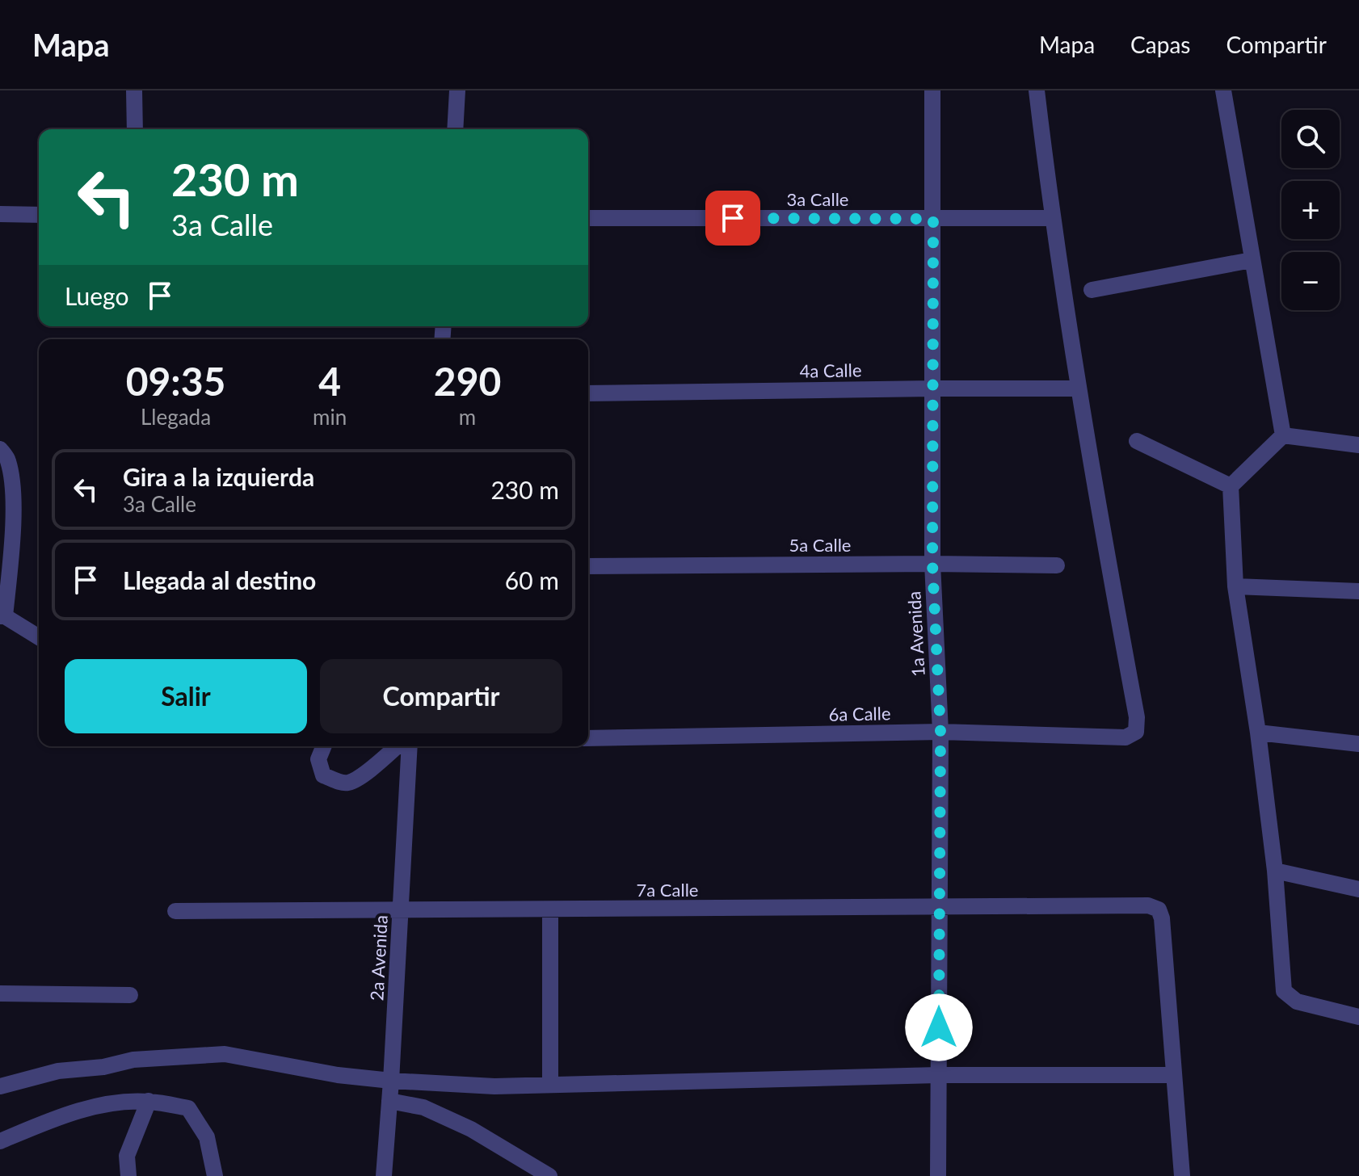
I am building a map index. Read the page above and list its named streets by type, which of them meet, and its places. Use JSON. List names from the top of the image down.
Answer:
{
  "streets": {
    "street": [
      "3a Calle",
      "4a Calle",
      "5a Calle",
      "1a Avenida",
      "6a Calle",
      "7a Calle",
      "2a Avenida"
    ]
  },
  "crossings": [
    ["3a Calle", "1a Avenida"],
    ["4a Calle", "1a Avenida"],
    ["4a Calle", "6a Calle"],
    ["5a Calle", "1a Avenida"],
    ["1a Avenida", "6a Calle"],
    ["1a Avenida", "7a Calle"],
    ["7a Calle", "2a Avenida"]
  ],
  "page": {
    "header": "Mapa",
    "nav": ["Mapa", "Capas", "Compartir"],
    "map_buttons": ["+", "−"],
    "turn": ["230 m", "3a Calle"],
    "then": "Luego",
    "eta": [
      "09:35",
      "Llegada",
      "4",
      "min",
      "290",
      "m"
    ],
    "list": [
      {
        "name": "Gira a la izquierda",
        "note": "3a Calle",
        "value": "230 m"
      },
      {
        "name": "Llegada al destino",
        "value": "60 m"
      }
    ],
    "buttons": ["Salir", "Compartir"]
  }
}
